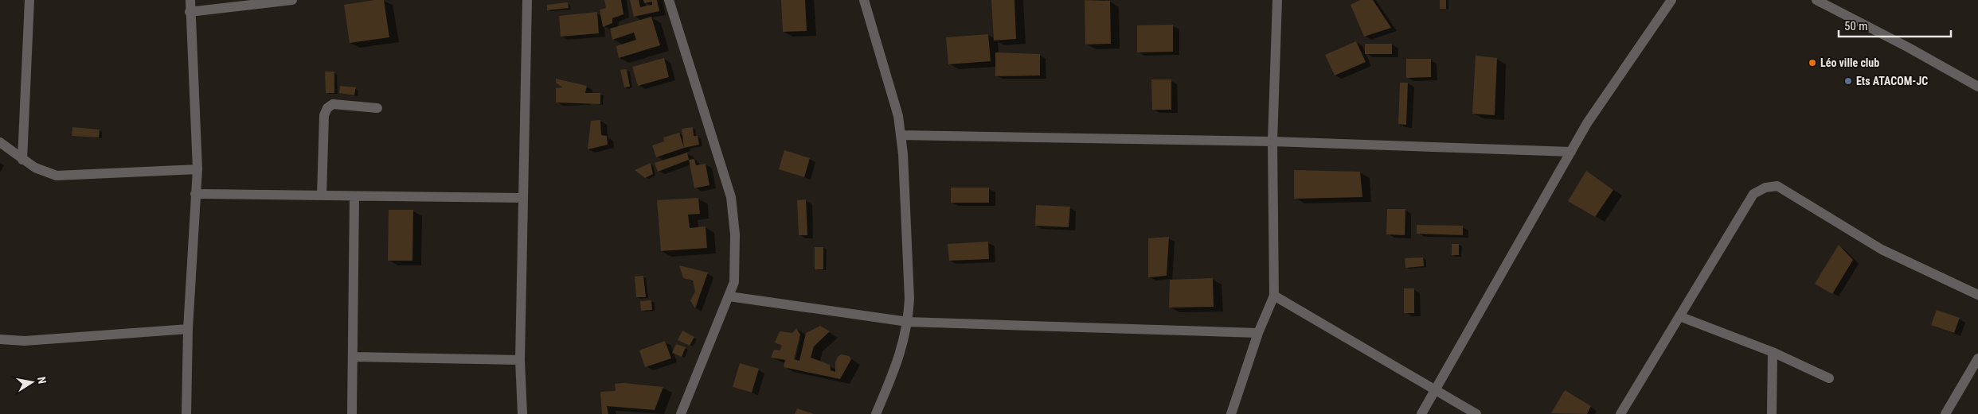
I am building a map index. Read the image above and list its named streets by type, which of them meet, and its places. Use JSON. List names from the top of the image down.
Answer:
{
  "places": ["Léo ville club", "Ets ATACOM-JC"],
  "scale_bar": "50 m",
  "north": "right"
}
